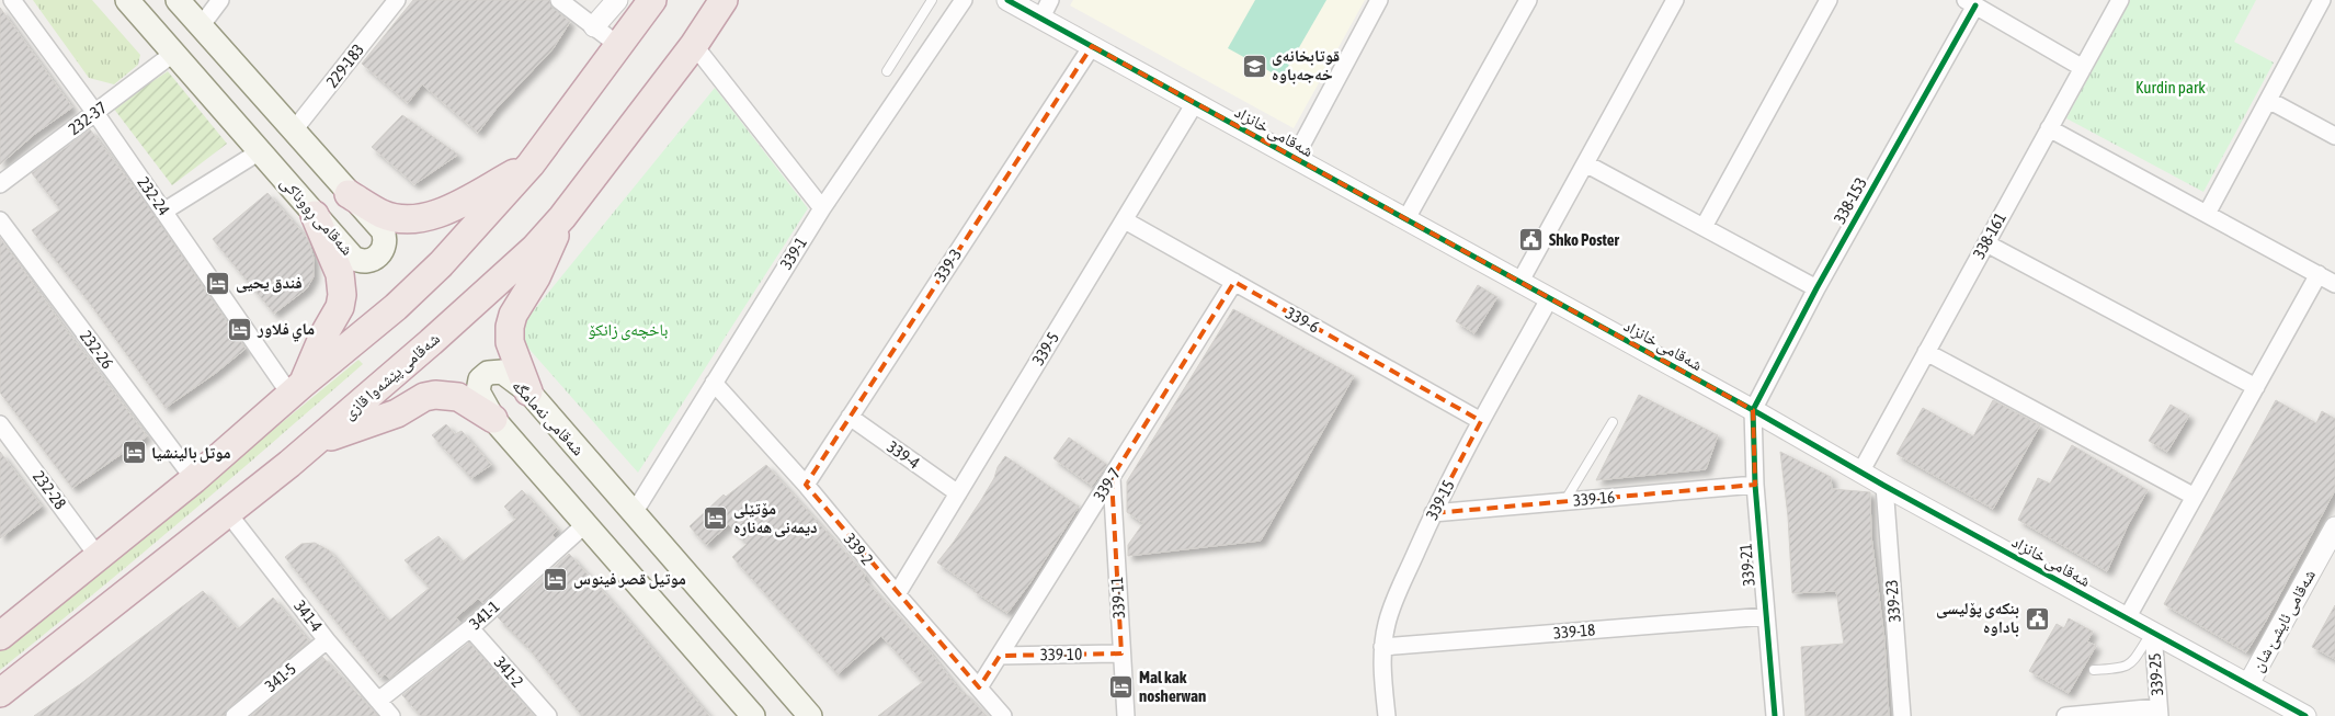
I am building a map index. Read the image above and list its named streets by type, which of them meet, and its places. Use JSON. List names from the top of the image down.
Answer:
{
  "streets": {
    "highway": ["شەقامی پێشەوا قازی"],
    "main road": ["شەقامی ڕووناکی", "شەقامی نەمامگە"],
    "street": [
      "229-183",
      "232-37",
      "شەقامی خانزاد",
      "232-24",
      "338-153",
      "338-161",
      "339-1",
      "339-3",
      "339-6",
      "339-5",
      "232-26",
      "339-4",
      "339-7",
      "232-28",
      "339-16",
      "339-15",
      "339-2",
      "339-21",
      "339-11",
      "339-23",
      "341-1",
      "341-4",
      "شەقامی ئایشێ شان",
      "339-18",
      "339-10",
      "341-2",
      "339-25",
      "341-5"
    ]
  },
  "crossings": [
    ["229-183", "شەقامی ڕووناکی"],
    ["232-37", "232-24"],
    ["232-37", "شەقامی ڕووناکی"],
    ["شەقامی خانزاد", "338-153"],
    ["شەقامی خانزاد", "338-161"],
    ["شەقامی خانزاد", "339-3"],
    ["شەقامی خانزاد", "339-5"],
    ["شەقامی خانزاد", "339-15"],
    ["شەقامی خانزاد", "339-21"],
    ["شەقامی خانزاد", "339-23"],
    ["شەقامی خانزاد", "شەقامی ئایشێ شان"],
    ["شەقامی خانزاد", "339-25"],
    ["338-153", "339-21"],
    ["339-1", "شەقامی نەمامگە"],
    ["339-1", "339-2"],
    ["339-3", "339-4"],
    ["339-3", "339-2"],
    ["339-6", "339-5"],
    ["339-6", "339-7"],
    ["339-6", "339-15"],
    ["339-5", "339-4"],
    ["339-5", "339-2"],
    ["شەقامی پێشەوا قازی", "341-4"],
    ["شەقامی نەمامگە", "341-1"],
    ["339-7", "339-2"],
    ["339-7", "339-11"],
    ["339-7", "339-10"],
    ["339-16", "339-15"],
    ["339-16", "339-21"],
    ["339-15", "339-18"],
    ["339-21", "339-18"],
    ["339-11", "339-10"],
    ["341-1", "341-4"],
    ["341-1", "341-2"],
    ["341-4", "341-5"]
  ],
  "parks": ["Kurdin park", "باخچەی زانکۆ"],
  "places": {
    "school or university": ["قوتابخانەی خەجەباوە"],
    "public building": ["Shko Poster", "بنکەی پۆلیسی باداوە"],
    "hotel": [
      "فندق يحيى",
      "ماي فلاور",
      "موتل بالينشيا",
      "مۆتێلی دیمەنی هەنارە",
      "موتيل قصر فينوس",
      "Mal kak nosherwan"
    ]
  }
}
